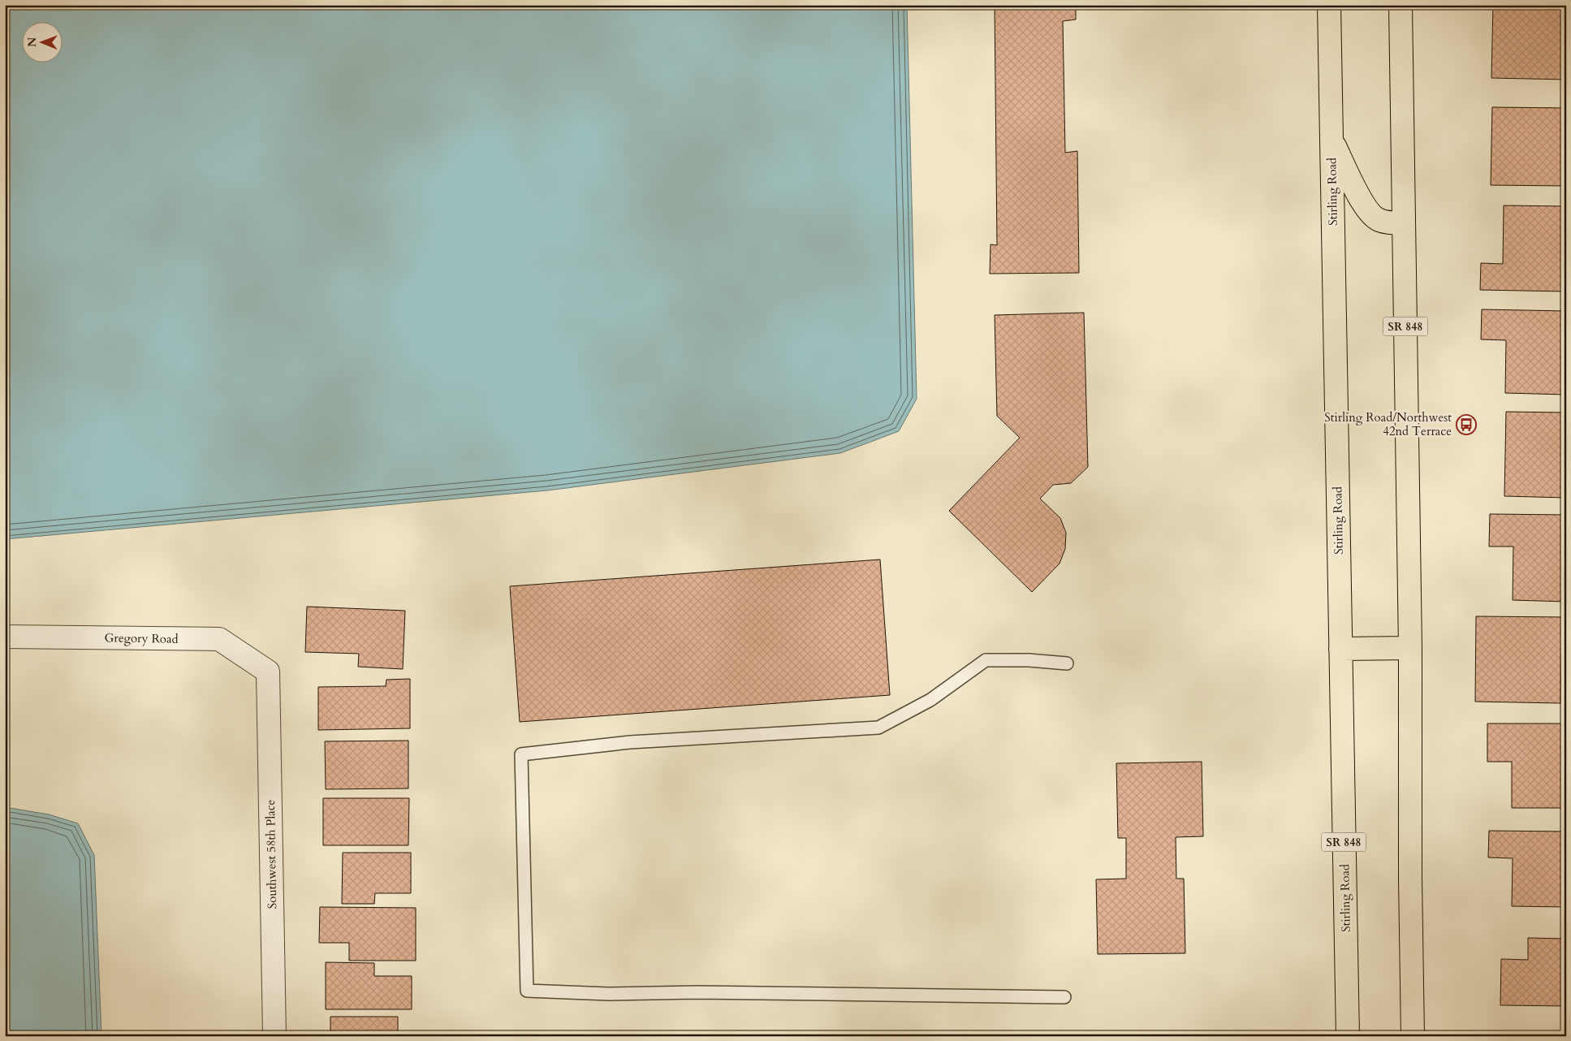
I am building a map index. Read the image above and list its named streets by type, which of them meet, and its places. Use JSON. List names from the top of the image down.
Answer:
{
  "streets": {
    "main road": ["Stirling Road", "SR 848"],
    "street": ["Gregory Road", "Southwest 58th Place"]
  },
  "crossings": [
    ["Gregory Road", "Southwest 58th Place"]
  ],
  "places": {
    "bus stop": ["Stirling Road/Northwest 42nd Terrace"]
  },
  "north": "left"
}
